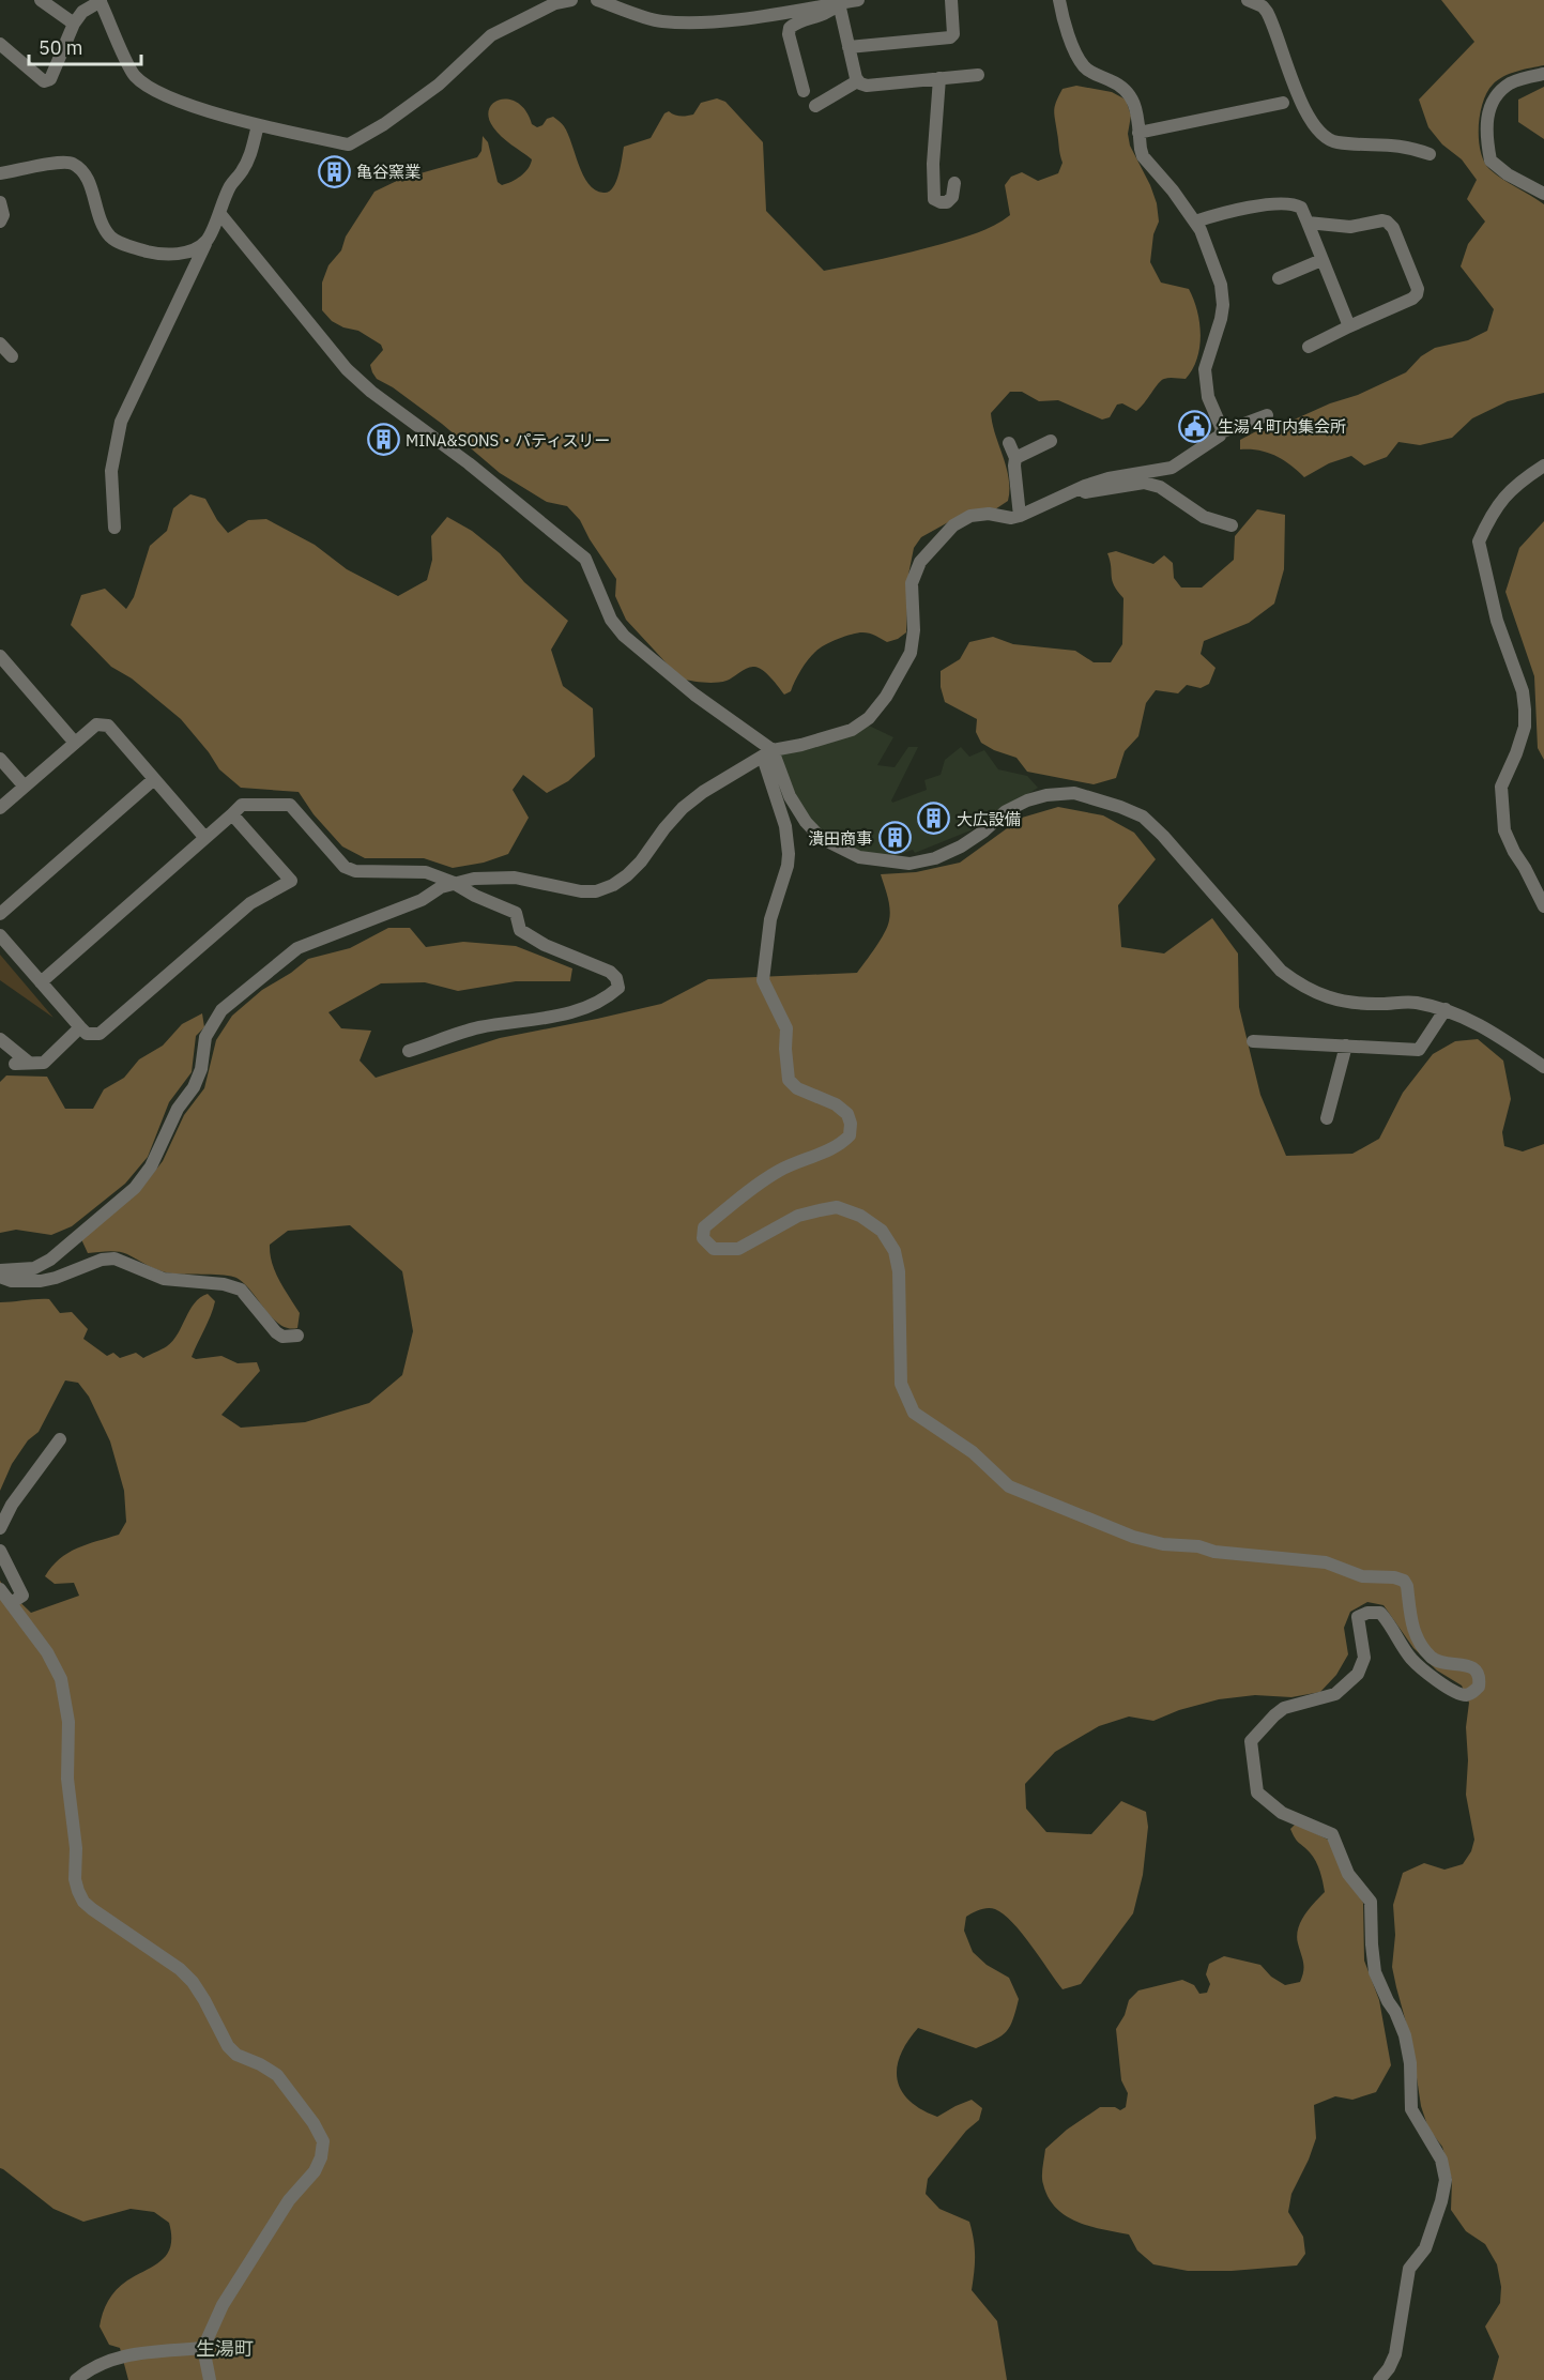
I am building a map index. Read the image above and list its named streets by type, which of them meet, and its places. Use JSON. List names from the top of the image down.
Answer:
{
  "districts": ["生湯町"],
  "places": {
    "building": [
      "亀谷窯業",
      "MINA&SONS・パティスリー",
      "大広設備",
      "潰田商事"
    ],
    "public building": ["生湯４町内集会所"]
  },
  "scale_bar": "50 m"
}
